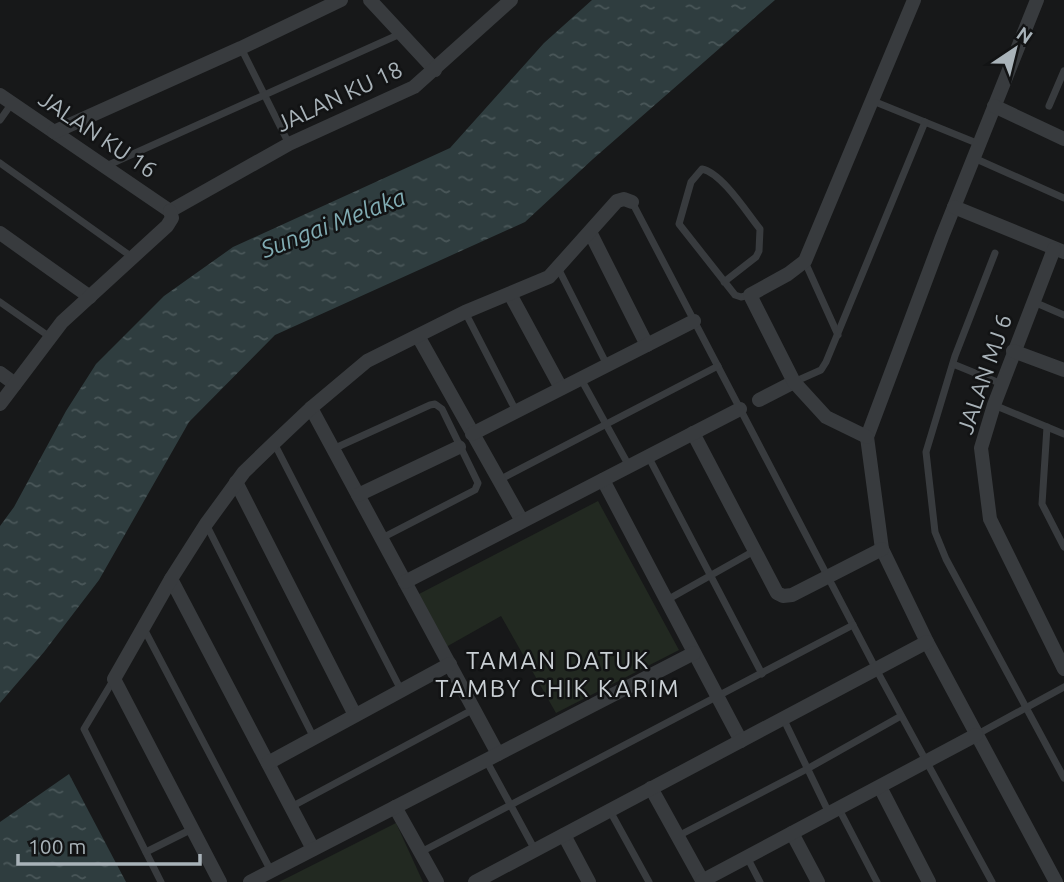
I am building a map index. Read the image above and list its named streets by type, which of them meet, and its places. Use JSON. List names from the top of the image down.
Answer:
{
  "streets": {
    "street": ["JALAN KU 18", "JALAN KU 16", "JALAN MJ 6"]
  },
  "crossings": [
    ["JALAN KU 18", "JALAN KU 16"]
  ],
  "districts": ["TAMAN DATUK TAMBY CHIK KARIM"],
  "water": ["Sungai Melaka"],
  "scale_bar": "100 m",
  "north": "top right"
}
